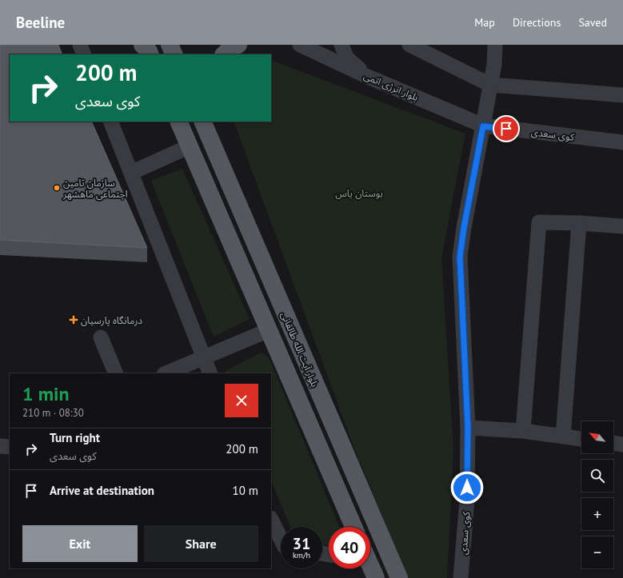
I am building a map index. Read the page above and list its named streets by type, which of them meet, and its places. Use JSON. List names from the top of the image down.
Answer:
{
  "streets": {
    "main road": ["بلوار آیت الله طالقانی"],
    "street": ["بلوار انرژی اتمی", "کوی سعدی"]
  },
  "crossings": [
    ["بلوار انرژی اتمی", "کوی سعدی"]
  ],
  "parks": ["بوستان یاس"],
  "places": {
    "other": ["سازمان تامین اجتماعی ماهشهر"],
    "health": ["درمانگاه پارسیان"]
  },
  "north": "top left",
  "page": {
    "header": "Beeline",
    "nav": ["Map", "Directions", "Saved"],
    "turn": ["200 m", "کوی سعدی"],
    "heading": ["1 min", "210 m · 08:30"],
    "map_buttons": ["+", "−"],
    "list": [
      {
        "name": "Turn right",
        "note": "کوی سعدی",
        "value": "200 m"
      },
      {
        "name": "Arrive at destination",
        "value": "10 m"
      }
    ],
    "buttons": ["Exit", "Share"],
    "speed": "31 km/h",
    "limit": "40"
  }
}
